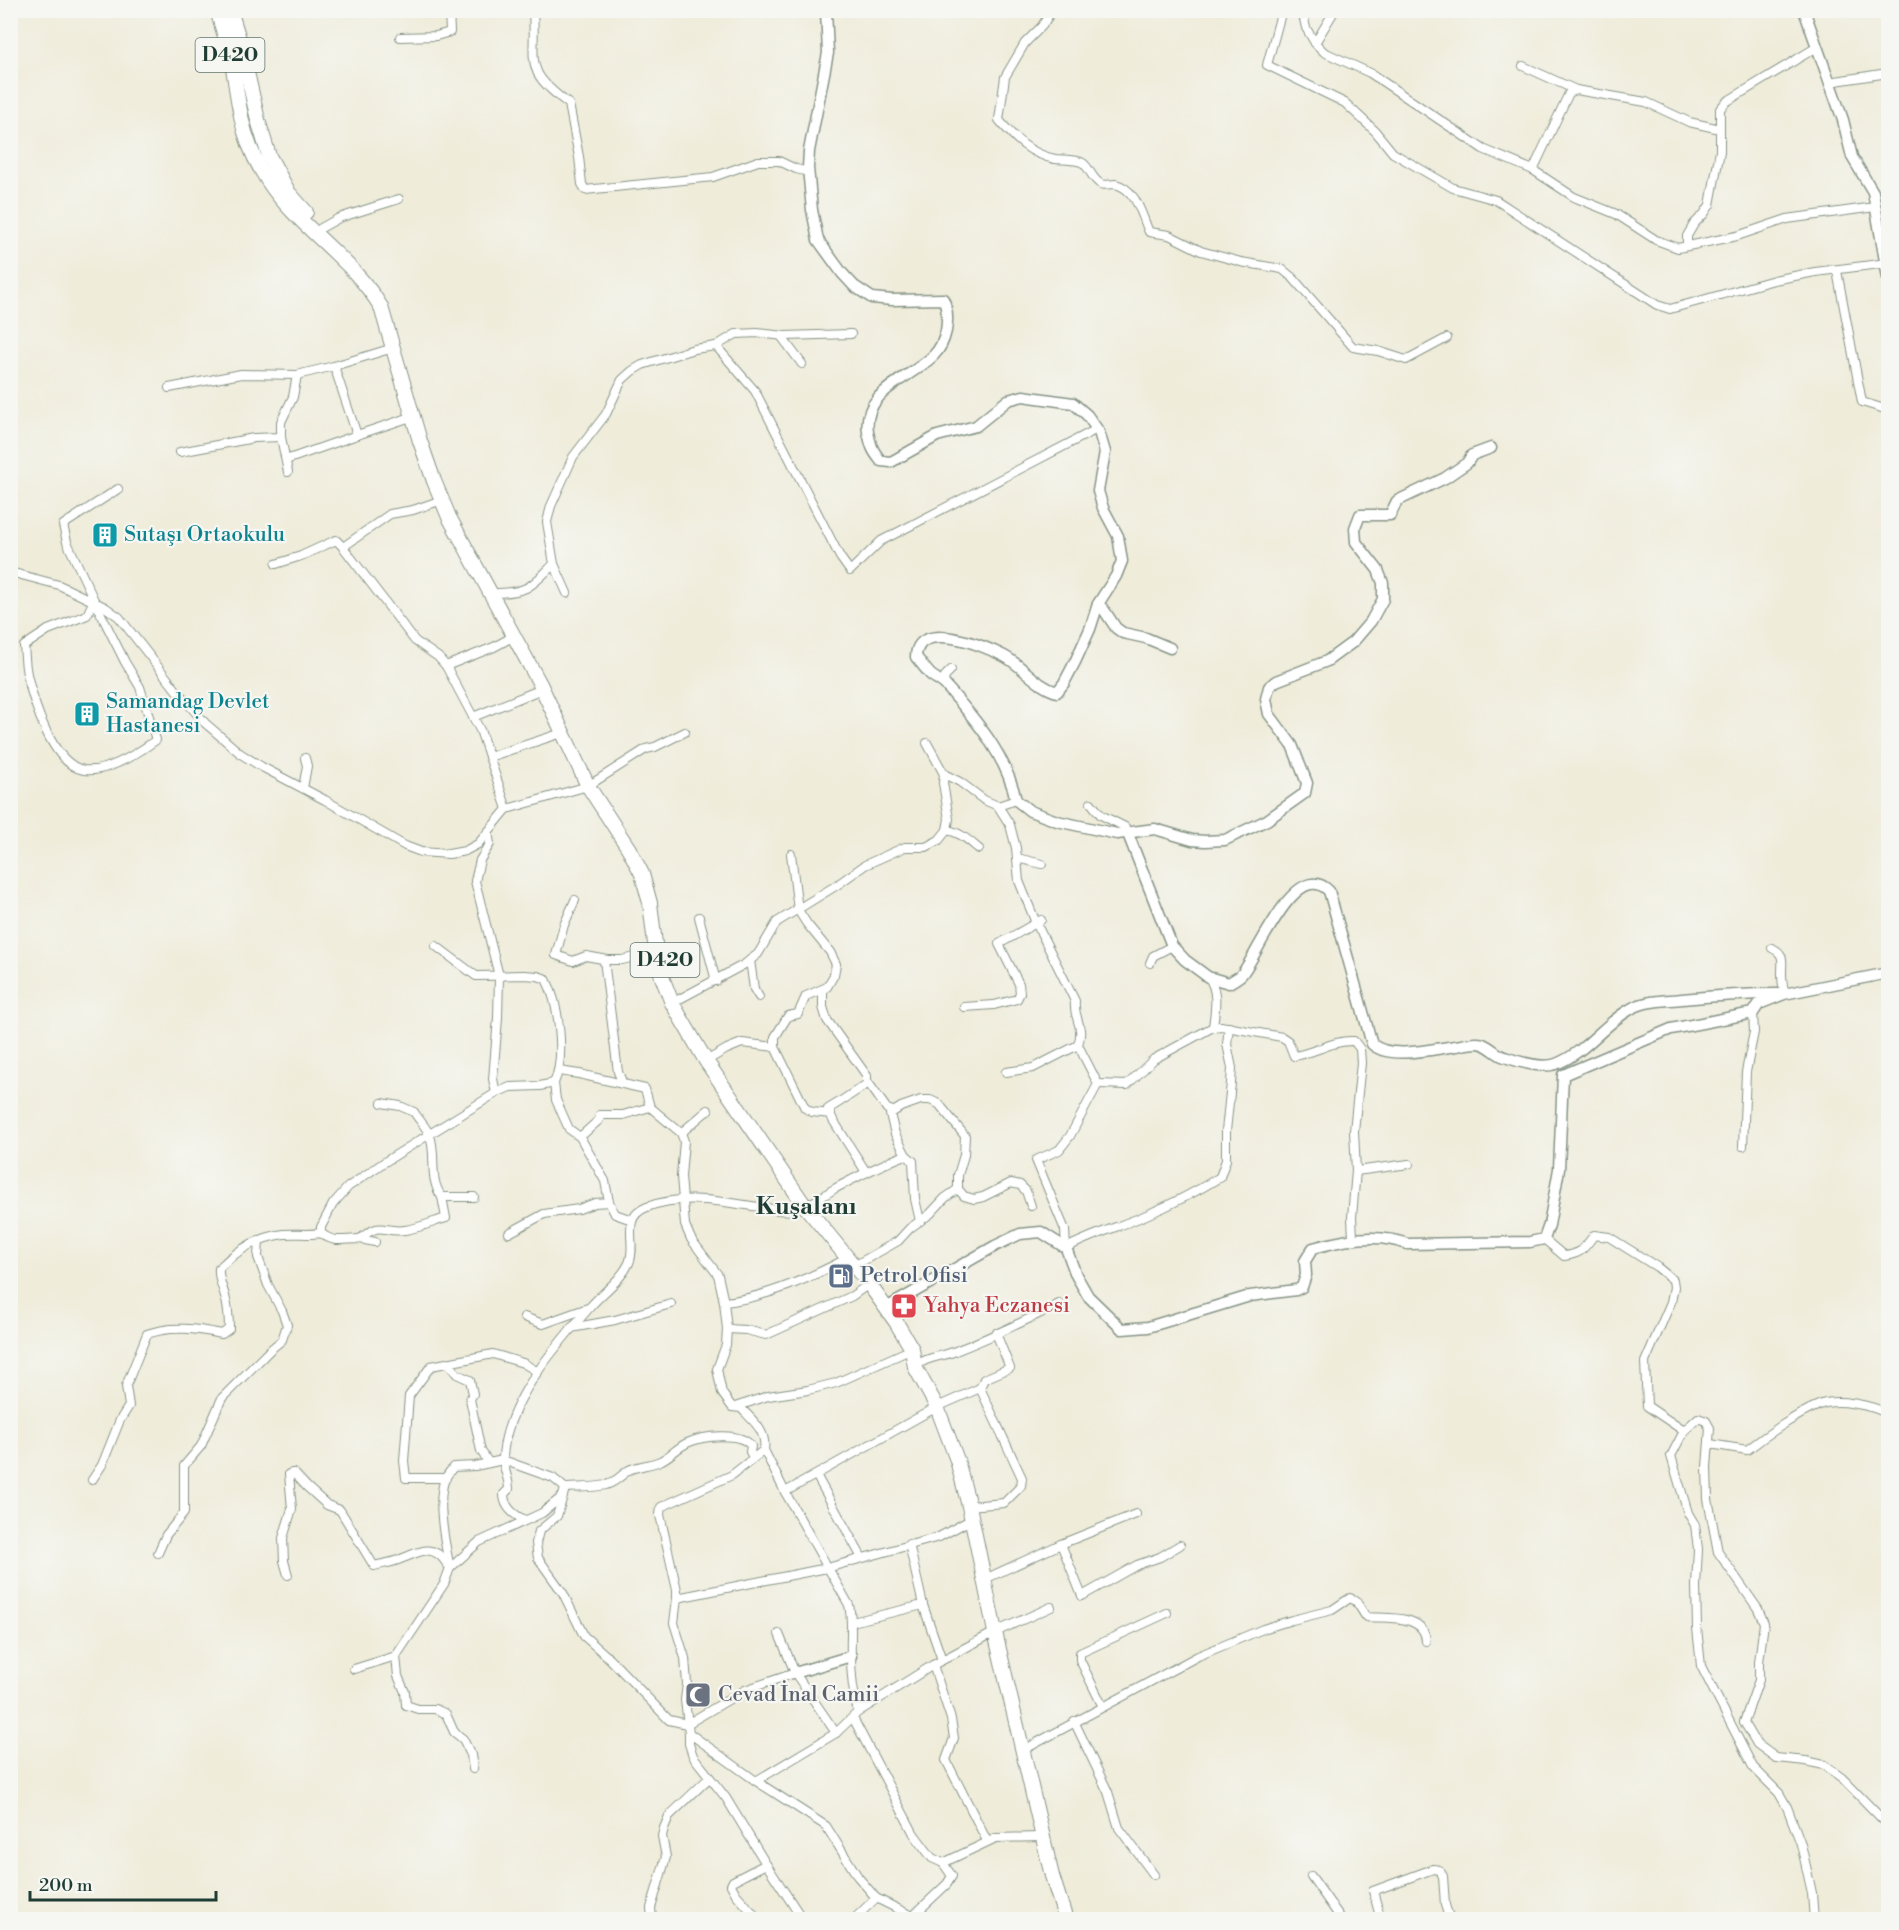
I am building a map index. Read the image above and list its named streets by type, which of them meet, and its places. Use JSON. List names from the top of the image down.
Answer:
{
  "streets": {
    "highway": ["D420"]
  },
  "districts": ["Kuşalanı"],
  "places": {
    "building": ["Sutaşı Ortaokulu", "Samandag Devlet Hastanesi"],
    "fuel station": ["Petrol Ofisi"],
    "pharmacy": ["Yahya Eczanesi"],
    "mosque": ["Cevad İnal Camii"]
  },
  "scale_bar": "200 m"
}
